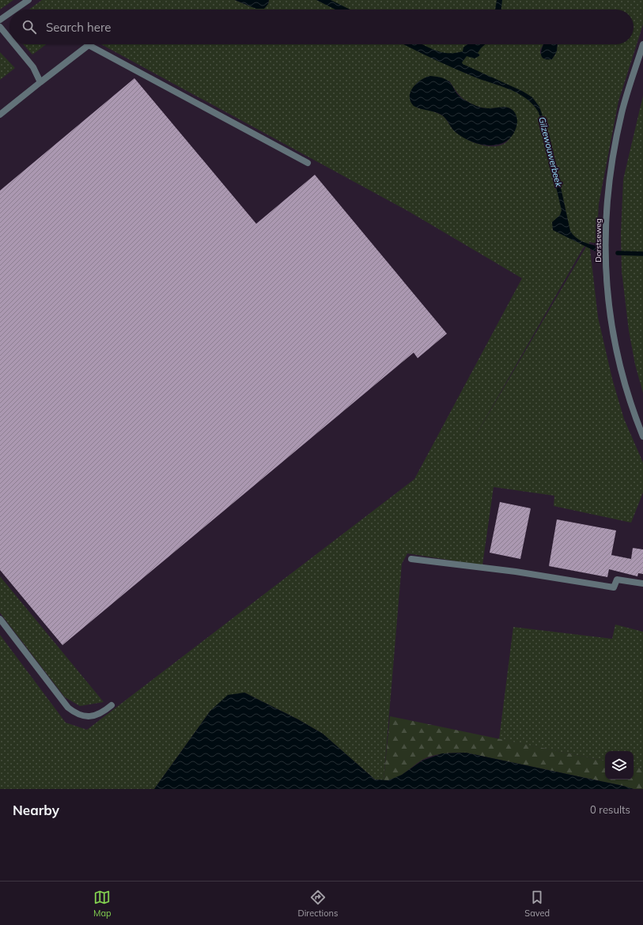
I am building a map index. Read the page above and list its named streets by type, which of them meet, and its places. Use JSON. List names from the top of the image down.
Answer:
{
  "streets": {
    "street": ["Dorstseweg"]
  },
  "water": ["Gilzewouwerbeek"],
  "page": {
    "search": "Search here",
    "heading": ["Nearby", "0 results"],
    "nav": ["Map", "Directions", "Saved"]
  }
}
